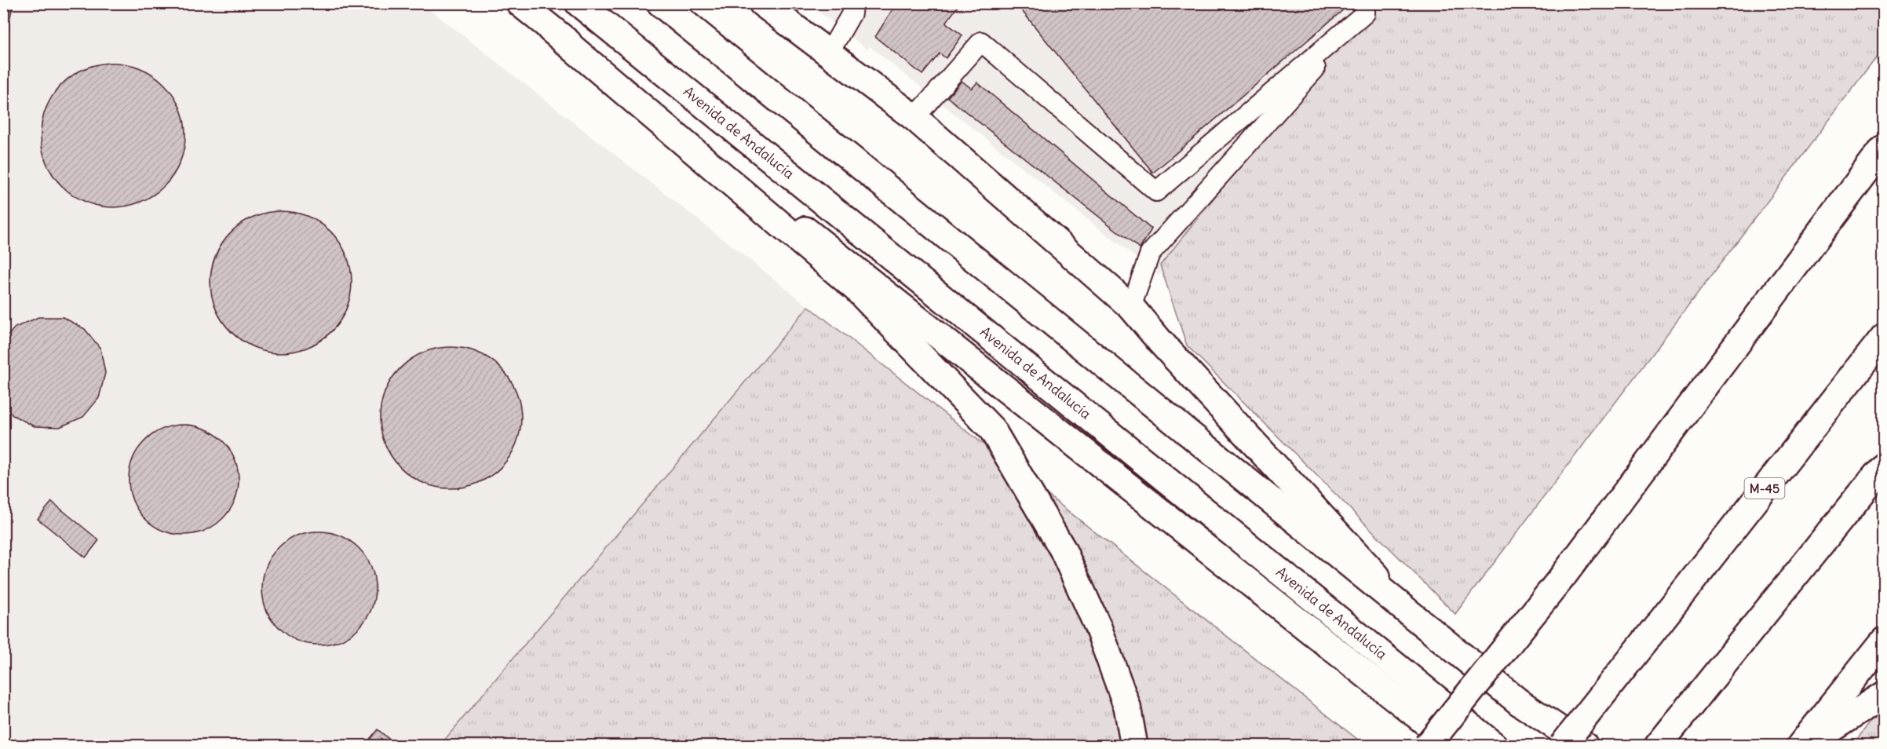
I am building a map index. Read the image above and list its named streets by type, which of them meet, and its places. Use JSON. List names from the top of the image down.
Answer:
{
  "streets": {
    "main road": ["Avenida de Andalucía", "M-45"]
  }
}
